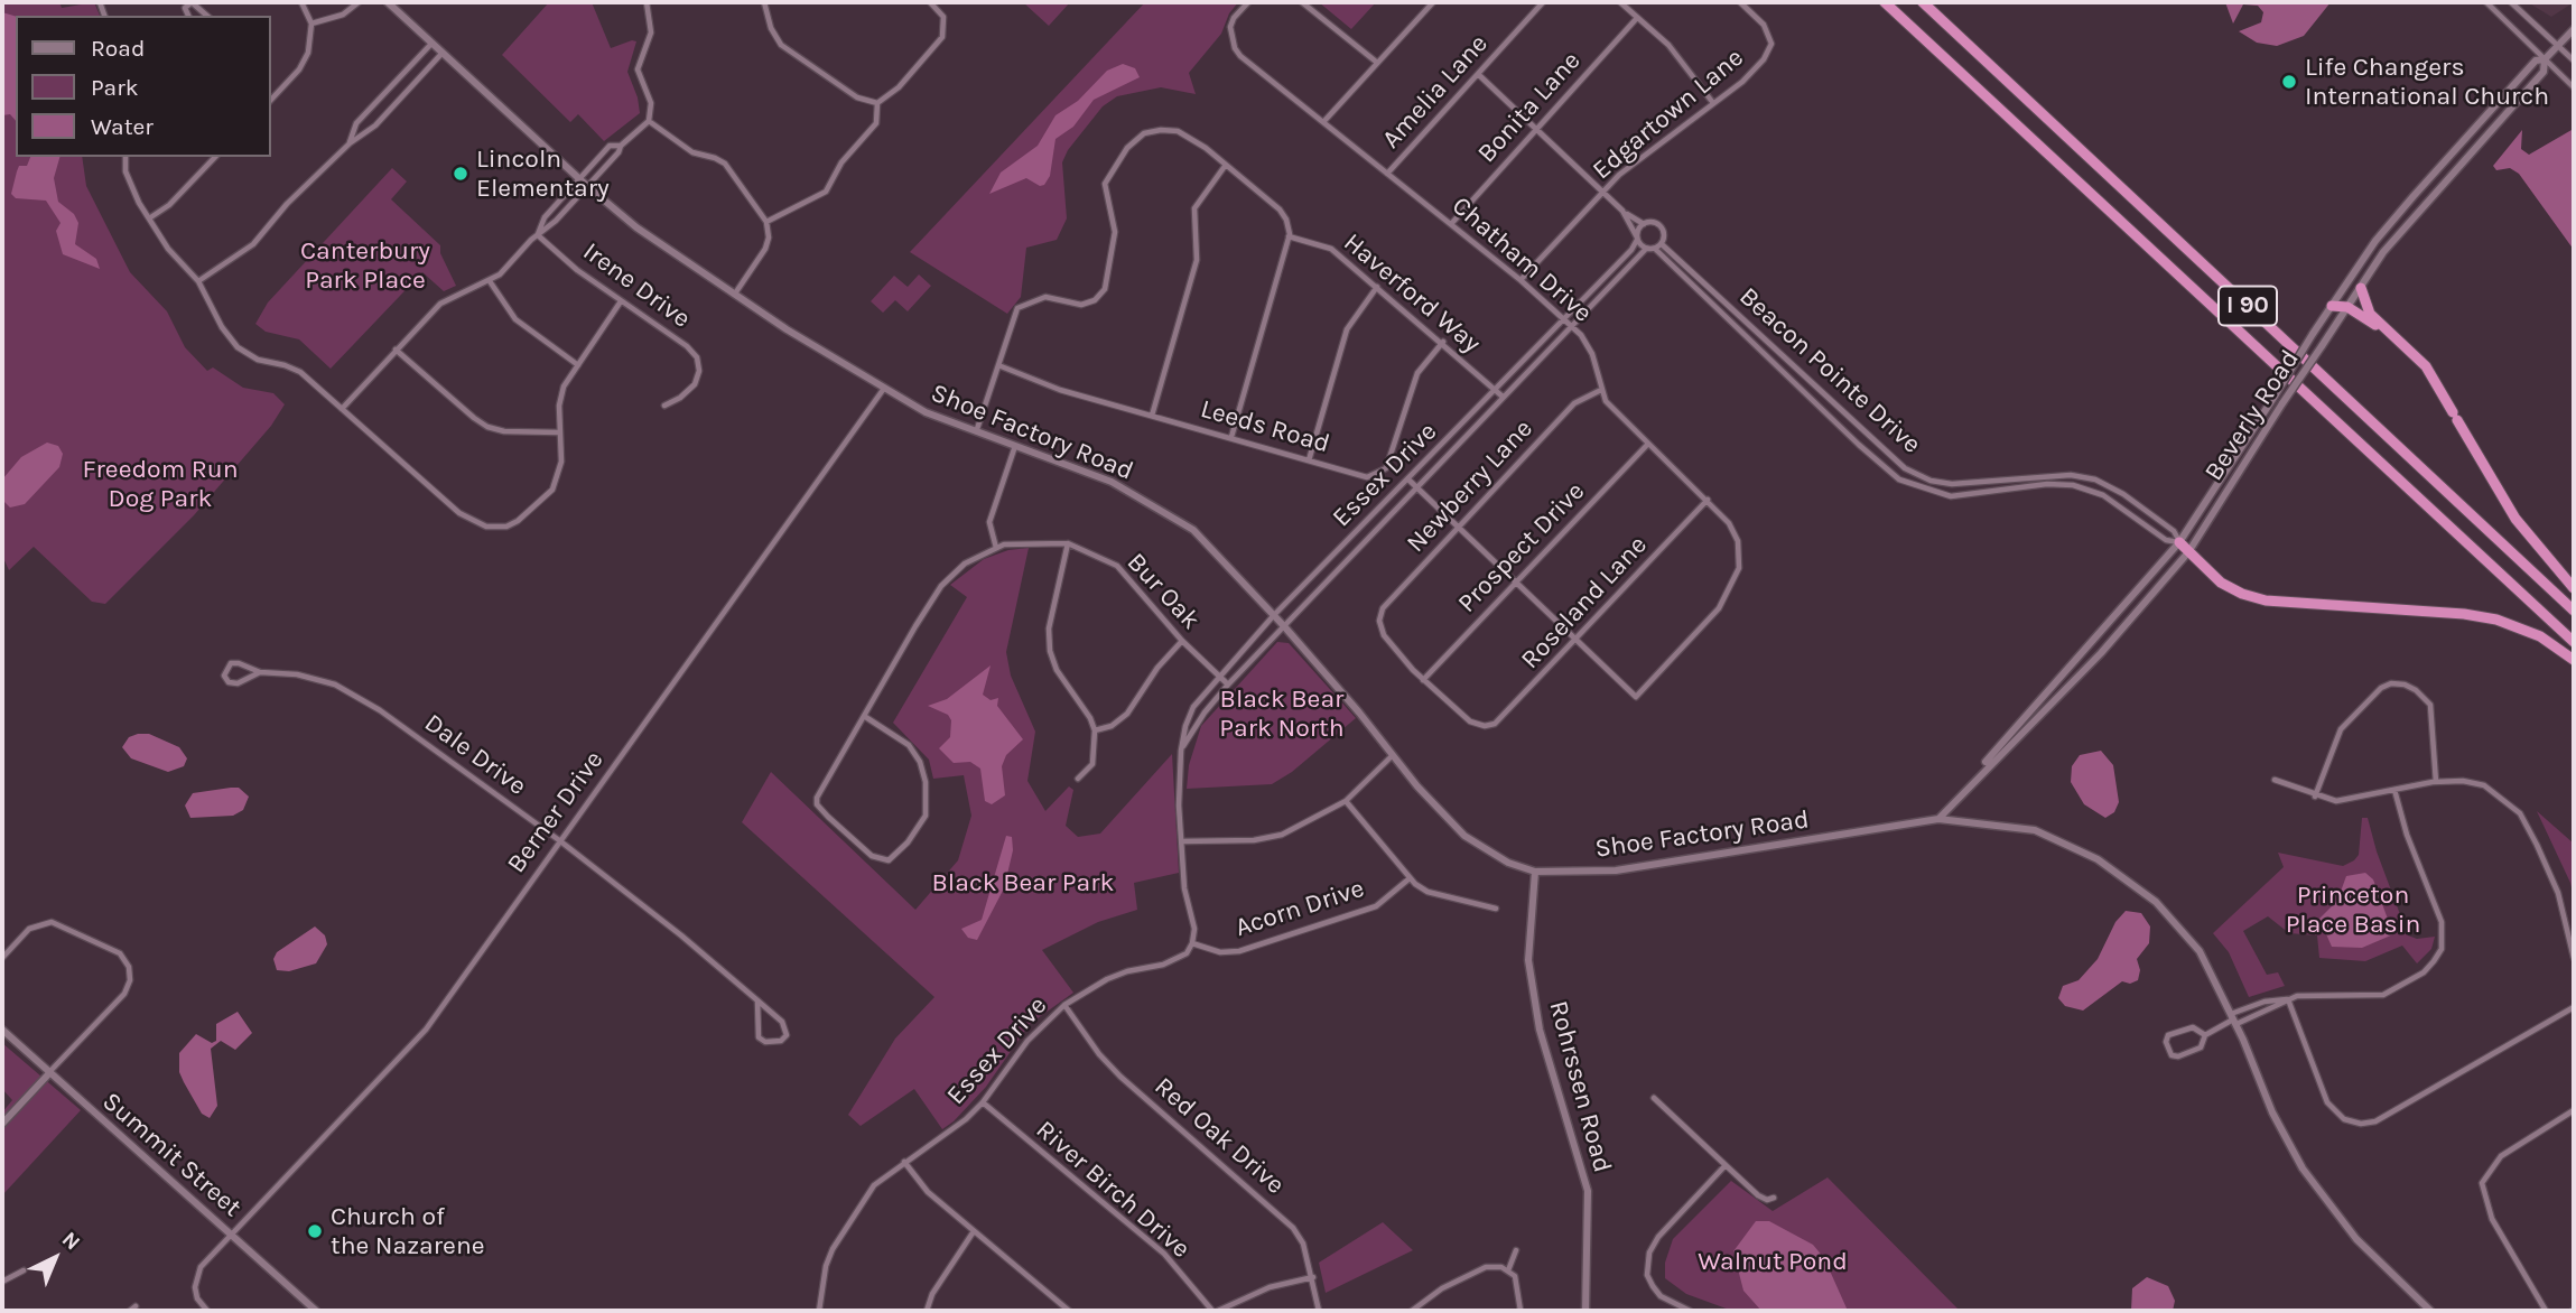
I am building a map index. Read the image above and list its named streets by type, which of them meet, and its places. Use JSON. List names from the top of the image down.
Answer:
{
  "streets": {
    "highway": ["I 90"],
    "street": [
      "Amelia Lane",
      "Bonita Lane",
      "Edgartown Lane",
      "Chatham Drive",
      "Irene Drive",
      "Haverford Way",
      "Beacon Pointe Drive",
      "Beverly Road",
      "Leeds Road",
      "Shoe Factory Road",
      "Essex Drive",
      "Newberry Lane",
      "Prospect Drive",
      "Bur Oak",
      "Roseland Lane",
      "Dale Drive",
      "Berner Drive",
      "Acorn Drive",
      "Rohrssen Road",
      "Red Oak Drive",
      "Summit Street",
      "River Birch Drive"
    ]
  },
  "crossings": [
    ["Amelia Lane", "Chatham Drive"],
    ["Bonita Lane", "Chatham Drive"],
    ["Edgartown Lane", "Chatham Drive"],
    ["Chatham Drive", "Essex Drive"],
    ["Chatham Drive", "Newberry Lane"],
    ["Chatham Drive", "Prospect Drive"],
    ["Chatham Drive", "Roseland Lane"],
    ["Haverford Way", "Leeds Road"],
    ["Haverford Way", "Essex Drive"],
    ["Beacon Pointe Drive", "Beverly Road"],
    ["Beacon Pointe Drive", "Essex Drive"],
    ["Beverly Road", "Shoe Factory Road"],
    ["Shoe Factory Road", "Essex Drive"],
    ["Shoe Factory Road", "Berner Drive"],
    ["Shoe Factory Road", "Rohrssen Road"],
    ["Essex Drive", "Bur Oak"],
    ["Essex Drive", "Acorn Drive"],
    ["Essex Drive", "Red Oak Drive"],
    ["Essex Drive", "River Birch Drive"],
    ["Newberry Lane", "Prospect Drive"],
    ["Newberry Lane", "Roseland Lane"],
    ["Prospect Drive", "Roseland Lane"],
    ["Dale Drive", "Berner Drive"],
    ["Berner Drive", "Summit Street"]
  ],
  "parks": [
    "Canterbury Park Place",
    "Freedom Run Dog Park",
    "Black Bear Park North",
    "Black Bear Park",
    "Princeton Place Basin",
    "Walnut Pond"
  ],
  "places": ["Life Changers International Church", "Lincoln Elementary", "Church of the Nazarene"],
  "legend": ["Road", "Park", "Water"],
  "north": "top right"
}
